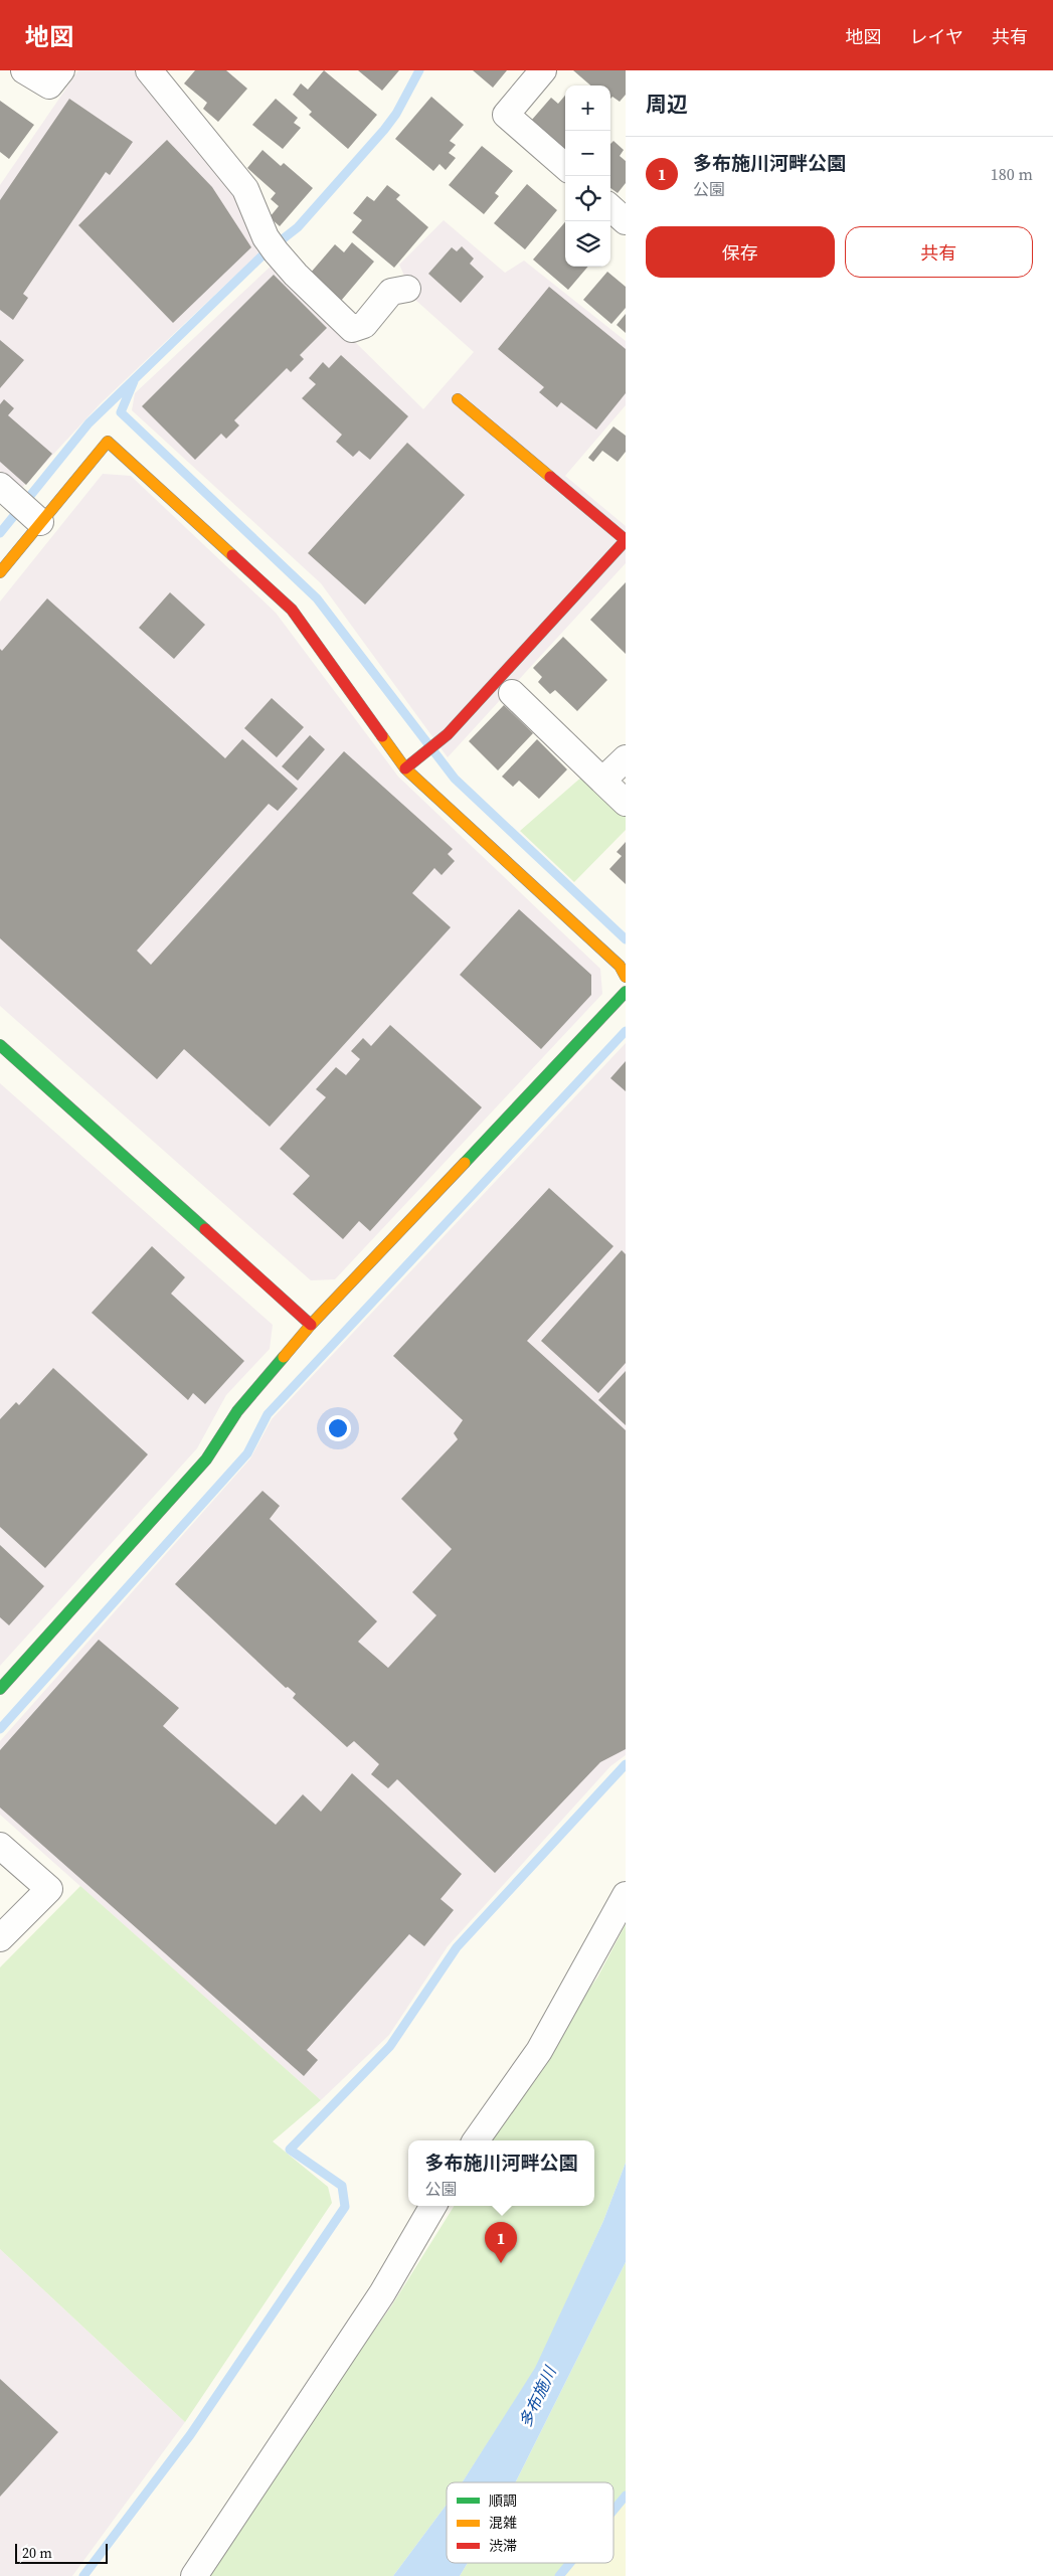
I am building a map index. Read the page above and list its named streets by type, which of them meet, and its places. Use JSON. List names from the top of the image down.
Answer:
{
  "water": ["多布施川"],
  "legend": ["順調", "混雑", "渋滞"],
  "scale_bar": "20 m",
  "page": {
    "header": "地図",
    "nav": ["地図", "レイヤ", "共有"],
    "heading": "周辺",
    "map_buttons": ["+", "−"],
    "list": [
      {
        "mark": "1",
        "name": "多布施川河畔公園",
        "note": "公園",
        "value": "180 m"
      }
    ],
    "buttons": ["保存", "共有"],
    "popup": ["多布施川河畔公園", "公園"],
    "pins": "1",
    "scale": "20 m"
  }
}
